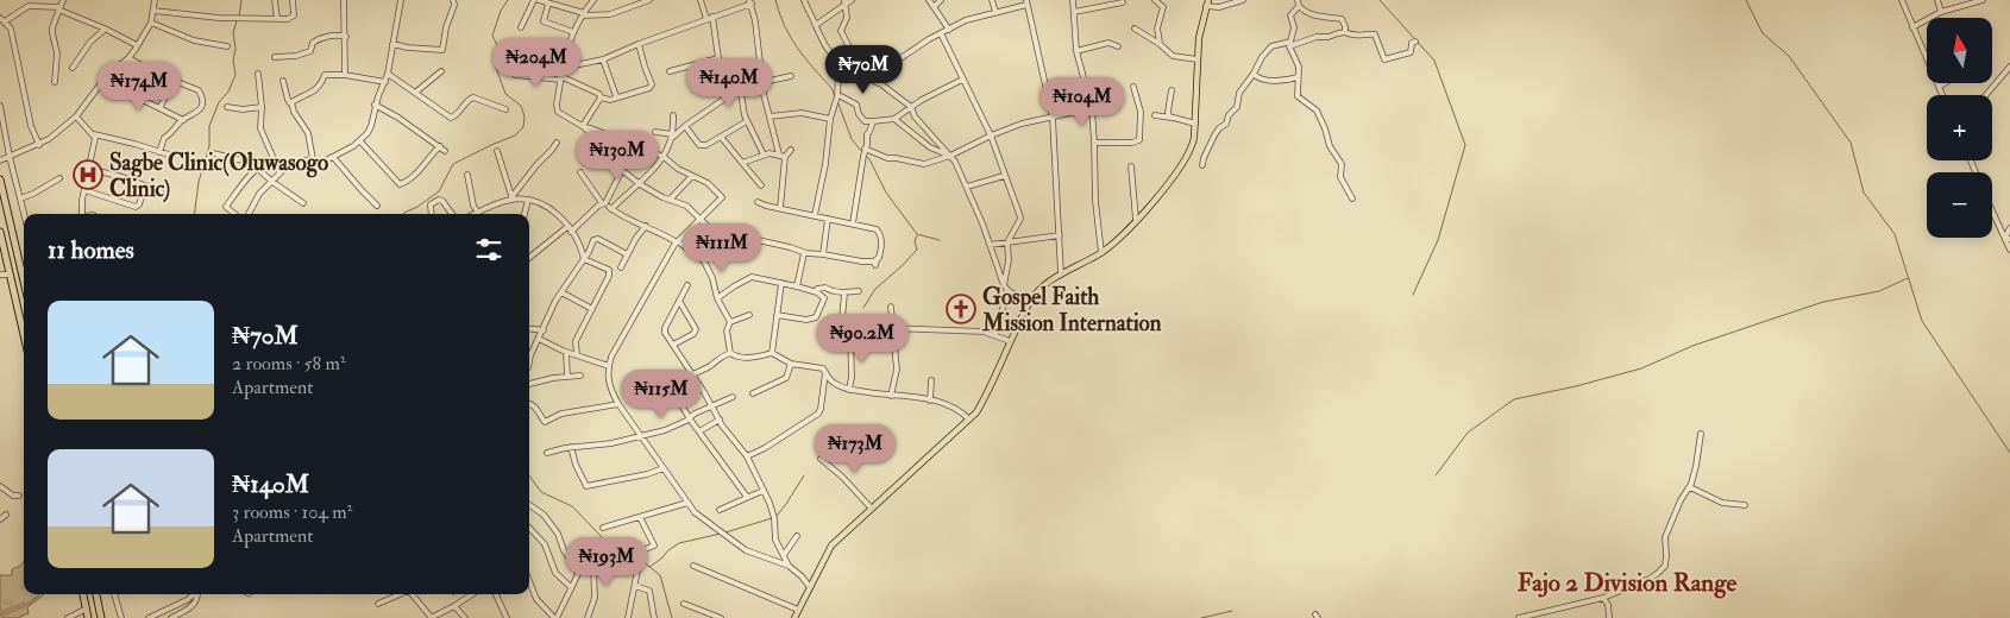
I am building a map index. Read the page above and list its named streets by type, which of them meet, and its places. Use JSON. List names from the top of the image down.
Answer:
{
  "districts": ["Fajo 2 Division Range"],
  "places": {
    "hospital": ["Sagbe Clinic(Oluwasogo Clinic)"],
    "church": ["Gospel Faith Mission Internation"]
  },
  "north": "top",
  "page": {
    "map_buttons": ["+", "−"],
    "price": [
      "₦204M",
      "₦70M",
      "₦140M",
      "₦174M",
      "₦104M",
      "₦130M",
      "₦111M",
      "₦90.2M",
      "₦115M",
      "₦173M",
      "₦193M"
    ],
    "heading": "11 homes",
    "list": [
      {
        "name": "₦70M",
        "note": "2 rooms · 58 m² · Apartment"
      },
      {
        "name": "₦140M",
        "note": "3 rooms · 104 m² · Apartment"
      }
    ]
  }
}
